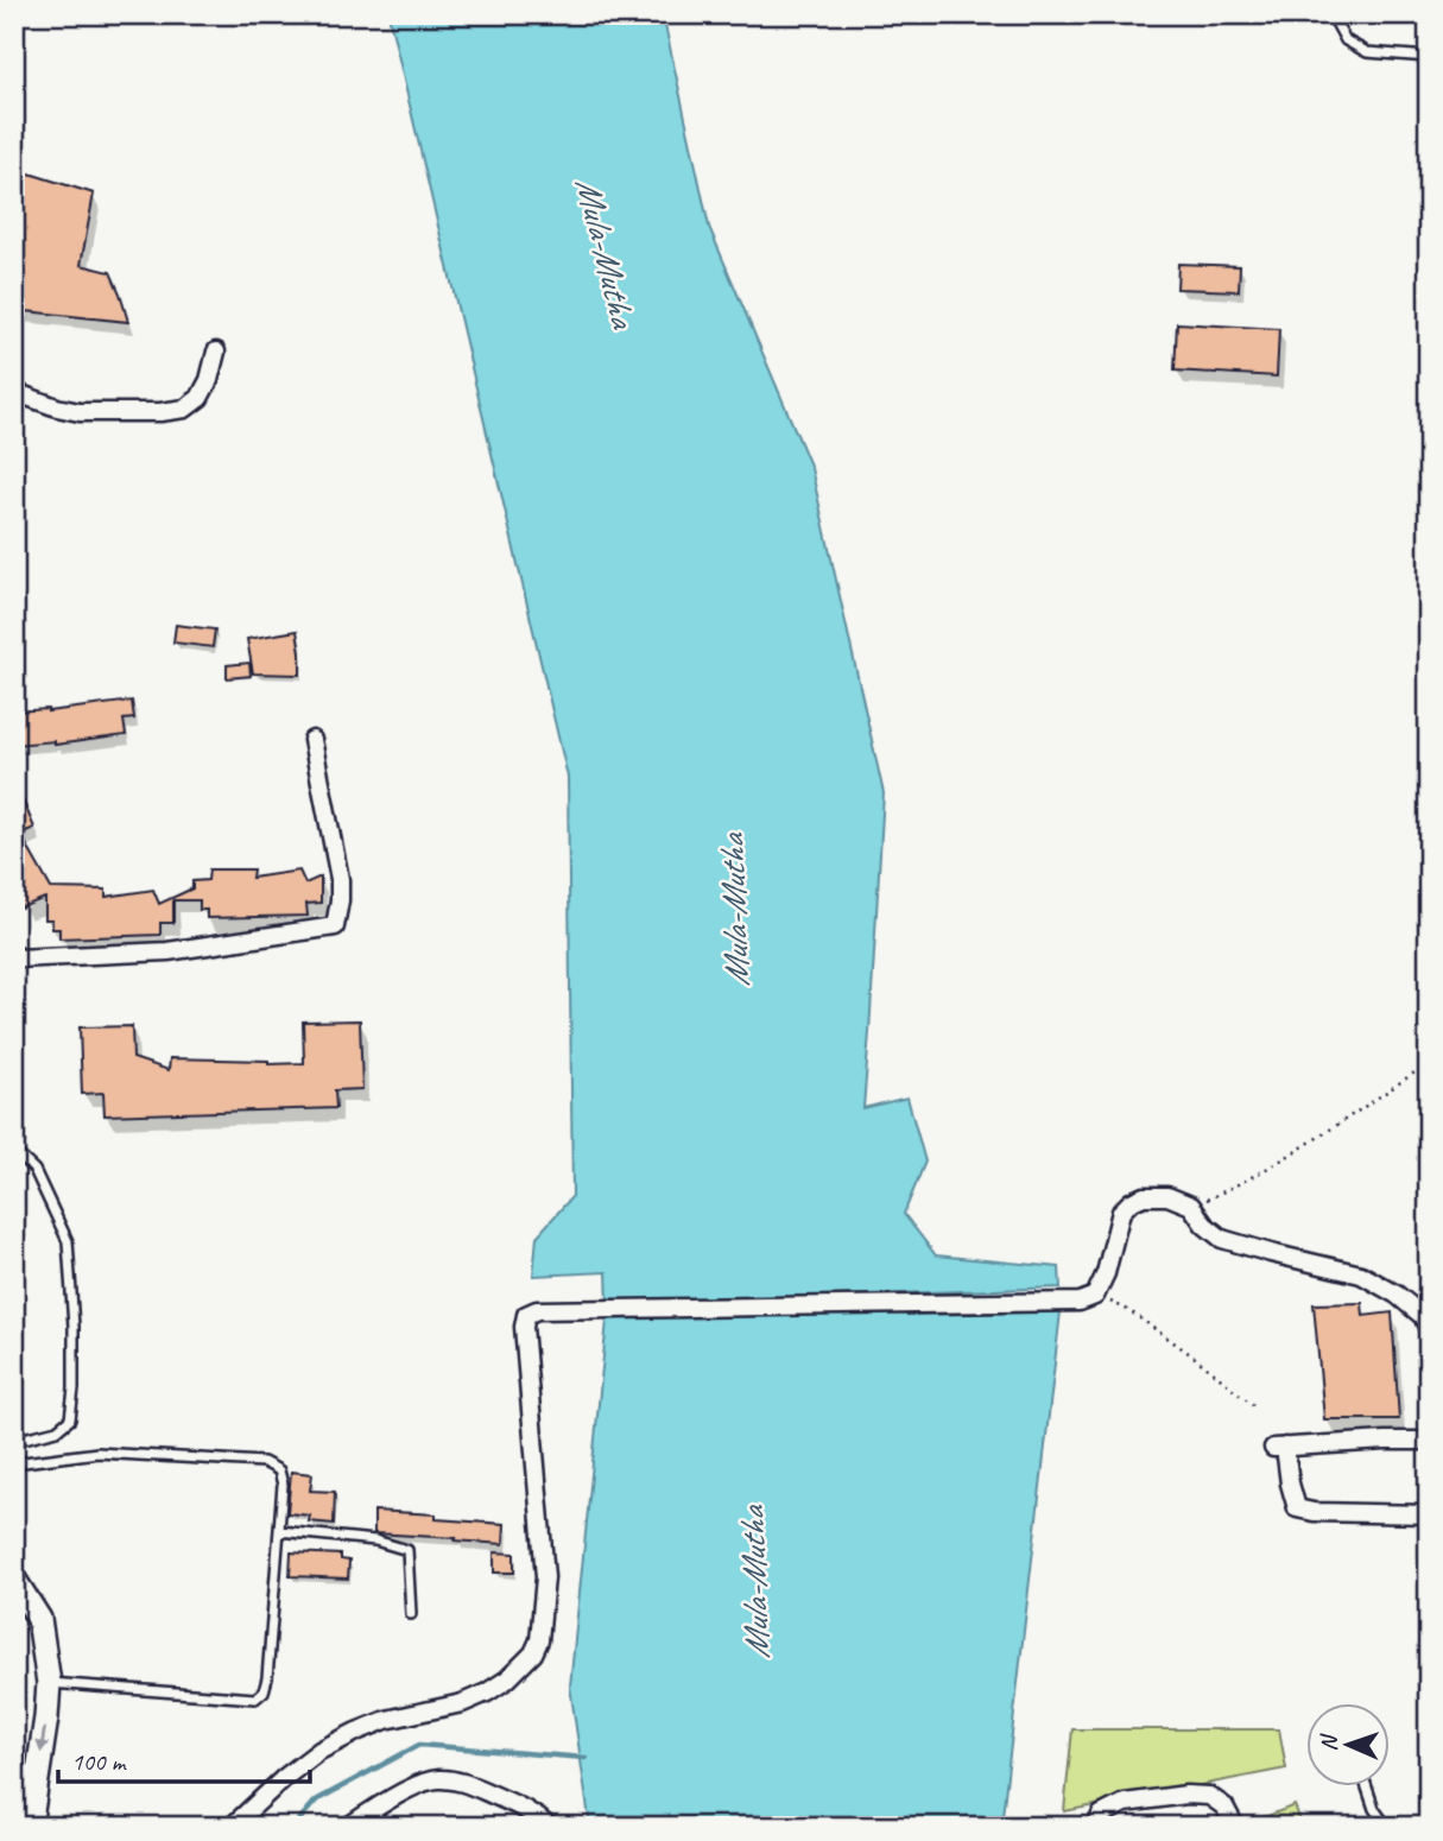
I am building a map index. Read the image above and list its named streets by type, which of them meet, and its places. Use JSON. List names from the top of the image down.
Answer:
{
  "water": ["Mula-Mutha"],
  "scale_bar": "100 m",
  "north": "left"
}
